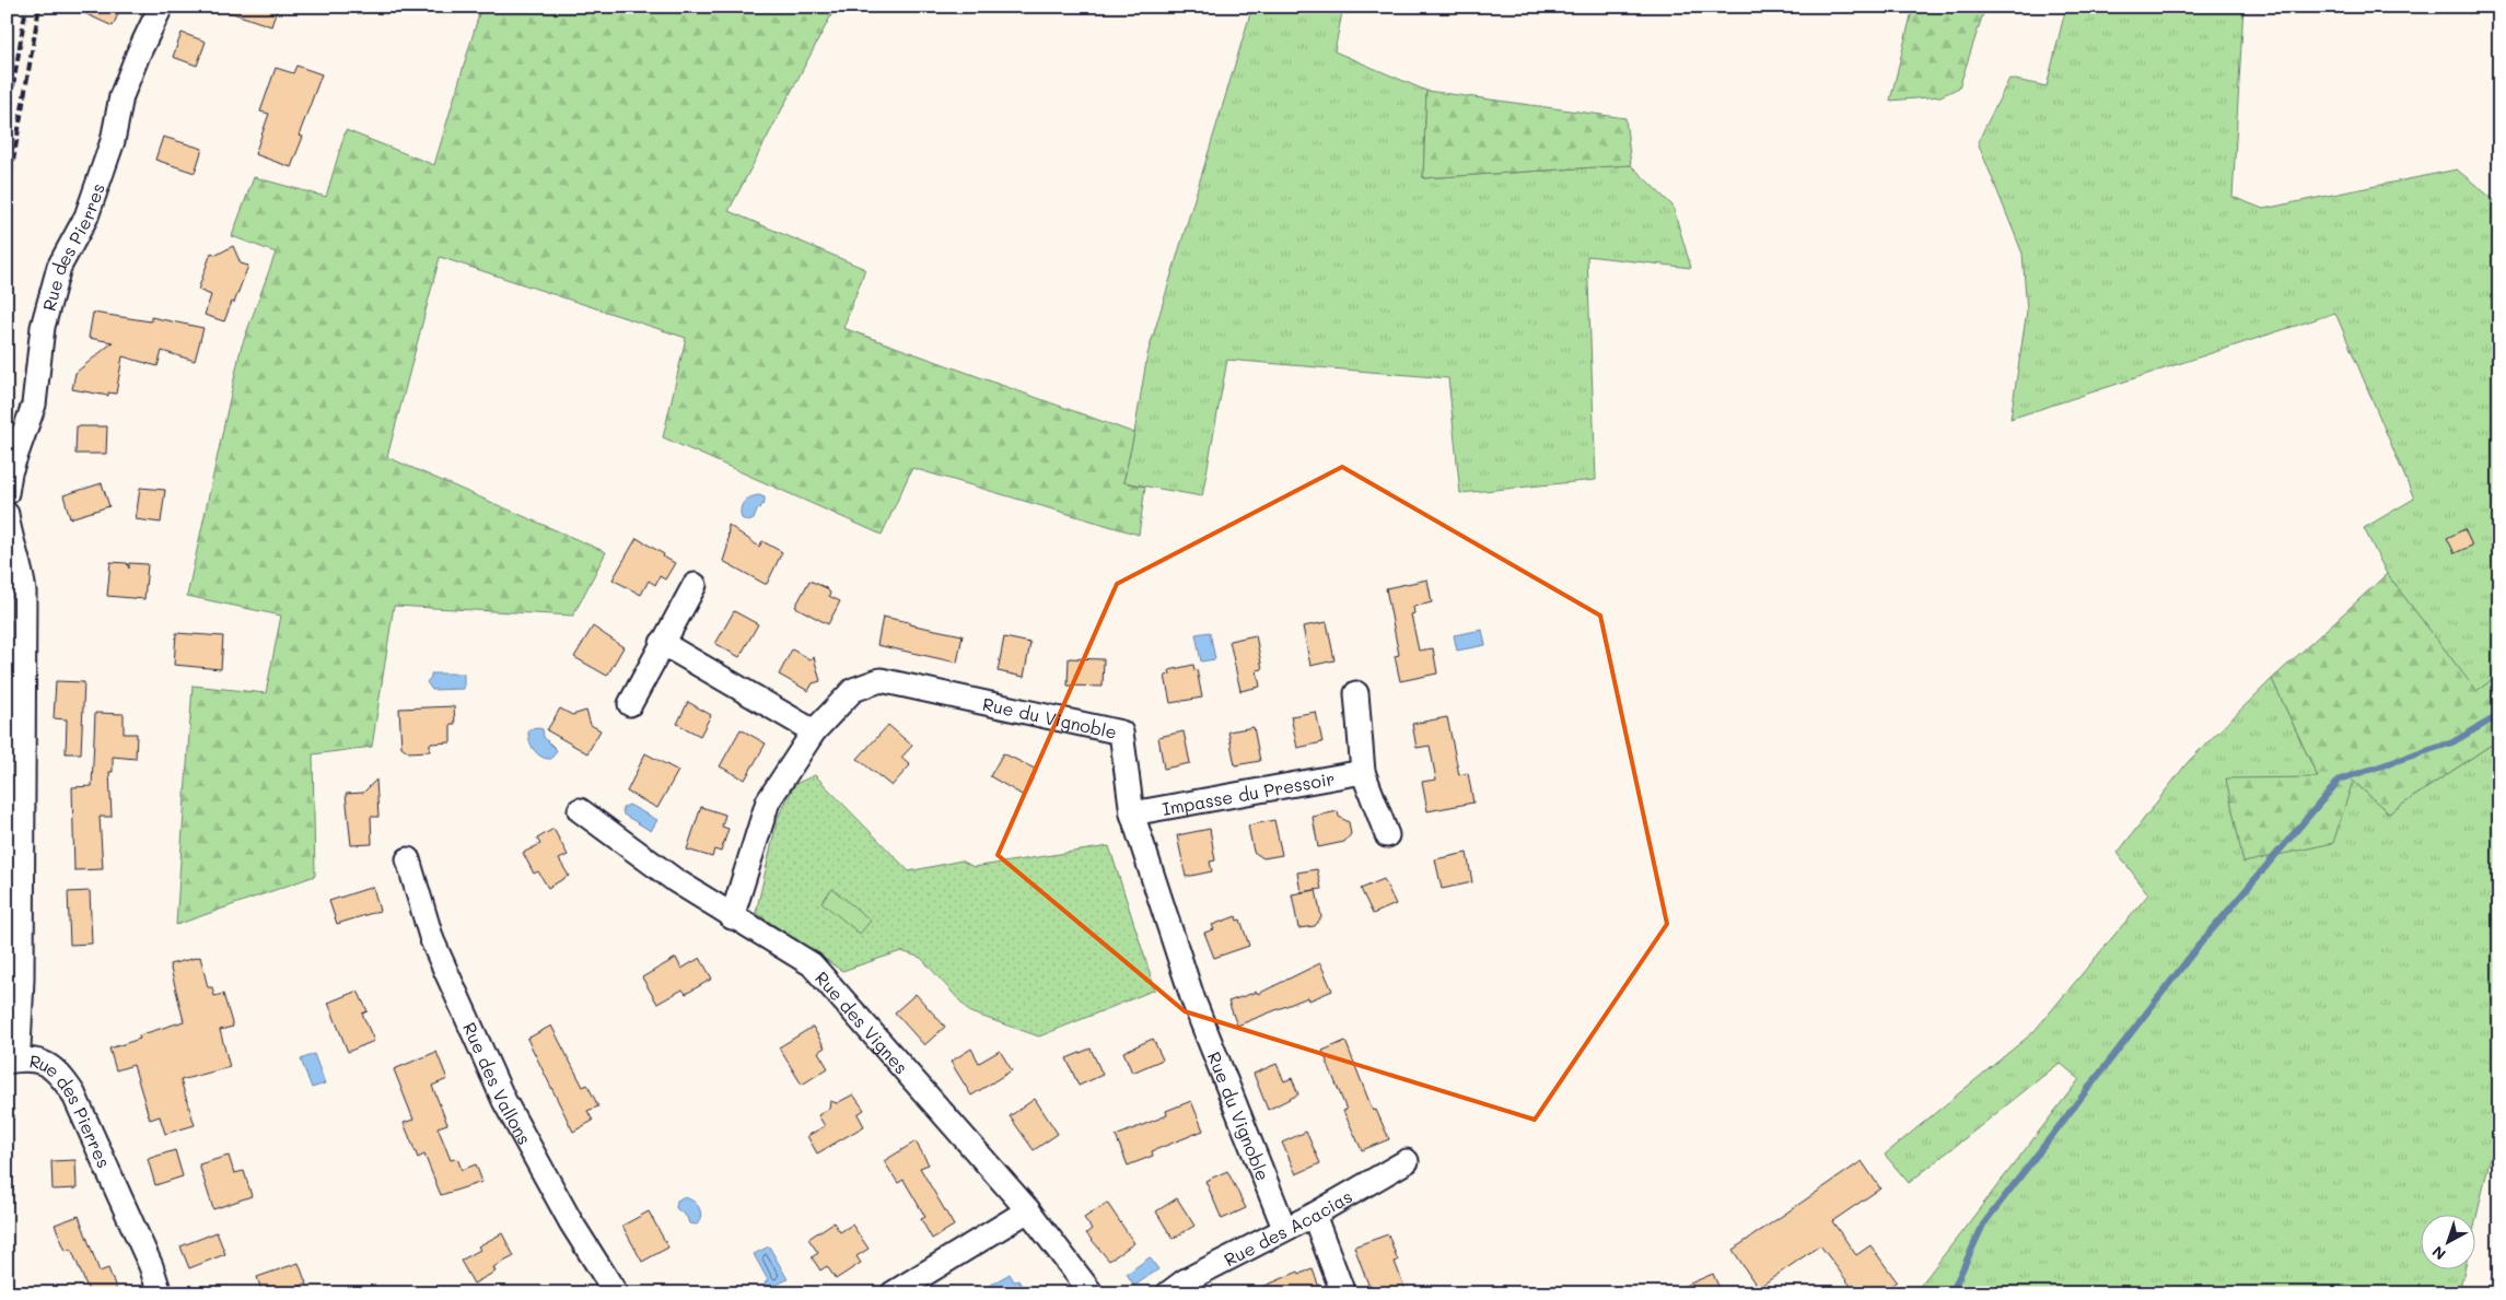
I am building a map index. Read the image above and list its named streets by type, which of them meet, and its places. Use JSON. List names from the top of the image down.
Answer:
{
  "streets": {
    "street": [
      "Rue des Pierres",
      "Rue du Vignoble",
      "Impasse du Pressoir",
      "Rue des Vignes",
      "Rue des Vallons",
      "Rue des Acacias"
    ]
  },
  "crossings": [
    ["Rue du Vignoble", "Impasse du Pressoir"],
    ["Rue du Vignoble", "Rue des Vignes"],
    ["Rue du Vignoble", "Rue des Acacias"]
  ],
  "north": "bottom left"
}
